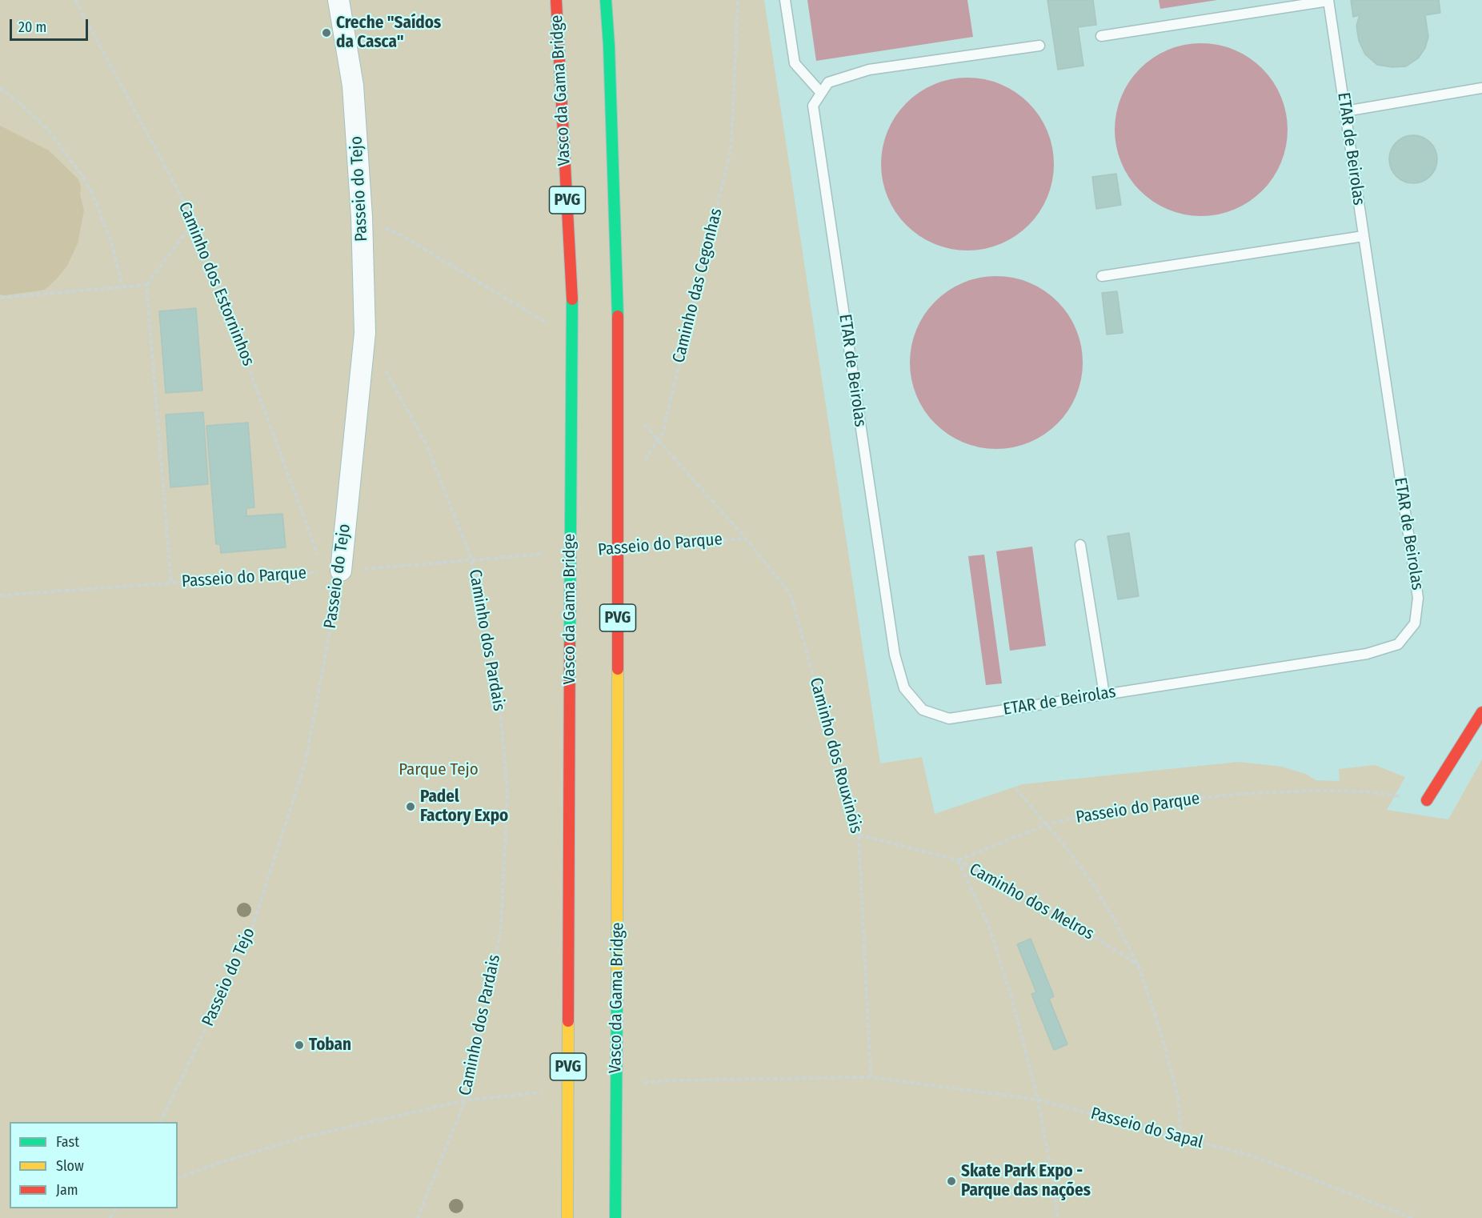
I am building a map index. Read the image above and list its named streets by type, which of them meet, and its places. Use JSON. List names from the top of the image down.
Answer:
{
  "streets": {
    "main road": ["Vasco da Gama Bridge", "PVG"],
    "street": ["Passeio do Tejo"],
    "lane": ["ETAR de Beirolas"],
    "path": [
      "Caminho dos Estorninhos",
      "Caminho das Cegonhas",
      "Passeio do Parque",
      "Caminho dos Pardais",
      "Caminho dos Rouxinóis",
      "Caminho dos Melros",
      "Passeio do Sapal"
    ]
  },
  "crossings": [
    ["Passeio do Tejo", "Caminho dos Estorninhos"],
    ["Passeio do Tejo", "Passeio do Parque"],
    ["Passeio do Tejo", "Caminho dos Pardais"],
    ["Caminho dos Estorninhos", "Passeio do Parque"],
    ["Passeio do Parque", "Caminho dos Pardais"],
    ["Passeio do Parque", "Caminho dos Rouxinóis"],
    ["Passeio do Parque", "Caminho dos Melros"],
    ["Caminho dos Rouxinóis", "Passeio do Sapal"],
    ["Caminho dos Melros", "Passeio do Sapal"]
  ],
  "parks": ["Parque Tejo"],
  "places": [
    "Creche \"Saídos da Casca\"",
    "Padel Factory Expo",
    "Toban",
    "Skate Park Expo - Parque das nações"
  ],
  "legend": ["Fast", "Slow", "Jam"],
  "scale_bar": "20 m"
}
